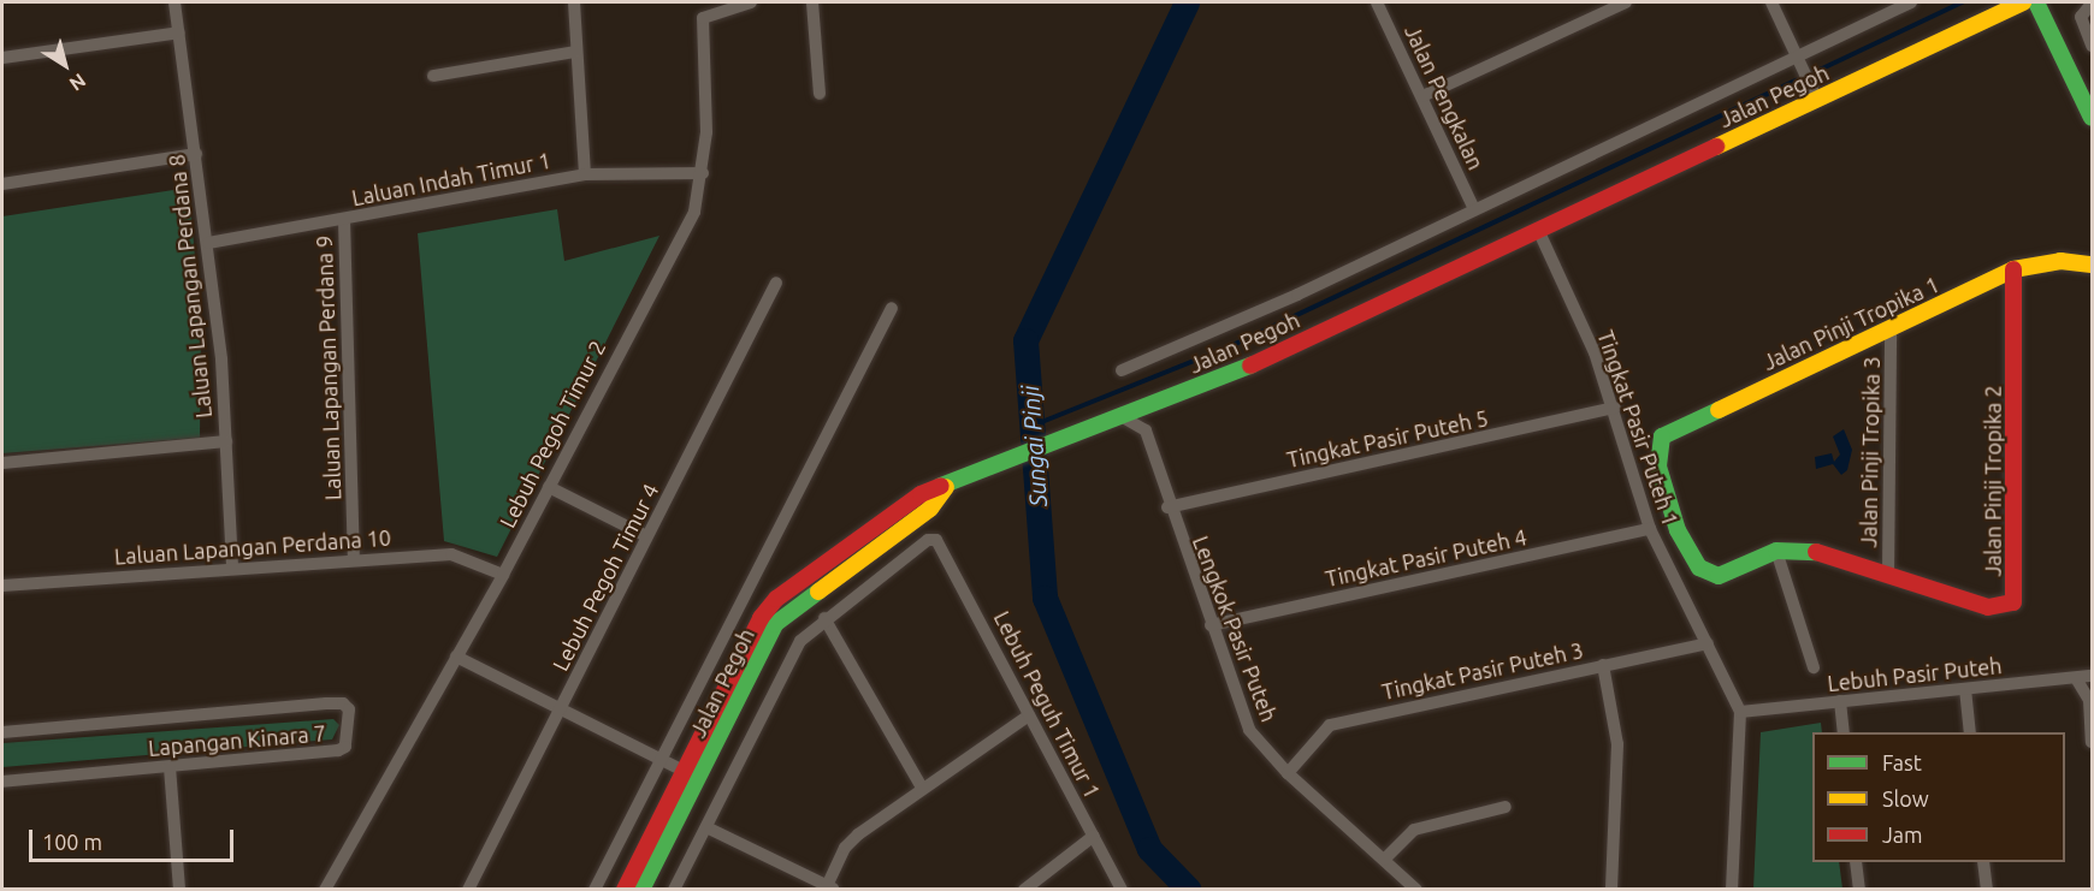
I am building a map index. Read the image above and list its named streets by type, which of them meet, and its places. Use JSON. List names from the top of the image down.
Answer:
{
  "streets": {
    "street": [
      "Jalan Pegoh",
      "Jalan Pengkalan",
      "Laluan Indah Timur 1",
      "Laluan Lapangan Perdana 8",
      "Jalan Pinji Tropika 1",
      "Laluan Lapangan Perdana 9",
      "Tingkat Pasir Puteh 1",
      "Lebuh Pegoh Timur 2",
      "Tingkat Pasir Puteh 5",
      "Jalan Pinji Tropika 3",
      "Jalan Pinji Tropika 2",
      "Laluan Lapangan Perdana 10",
      "Tingkat Pasir Puteh 4",
      "Lebuh Pegoh Timur 4",
      "Lengkok Pasir Puteh",
      "Tingkat Pasir Puteh 3",
      "Lebuh Pasir Puteh",
      "Lebuh Peguh Timur 1",
      "Lapangan Kinara 7"
    ]
  },
  "crossings": [
    ["Jalan Pegoh", "Jalan Pengkalan"],
    ["Jalan Pegoh", "Tingkat Pasir Puteh 1"],
    ["Laluan Indah Timur 1", "Laluan Lapangan Perdana 8"],
    ["Laluan Indah Timur 1", "Laluan Lapangan Perdana 9"],
    ["Laluan Indah Timur 1", "Lebuh Pegoh Timur 2"],
    ["Laluan Lapangan Perdana 8", "Laluan Lapangan Perdana 10"],
    ["Jalan Pinji Tropika 1", "Jalan Pinji Tropika 3"],
    ["Jalan Pinji Tropika 1", "Jalan Pinji Tropika 2"],
    ["Laluan Lapangan Perdana 9", "Laluan Lapangan Perdana 10"],
    ["Tingkat Pasir Puteh 1", "Tingkat Pasir Puteh 5"],
    ["Tingkat Pasir Puteh 1", "Tingkat Pasir Puteh 4"],
    ["Tingkat Pasir Puteh 1", "Tingkat Pasir Puteh 3"],
    ["Tingkat Pasir Puteh 1", "Lebuh Pasir Puteh"],
    ["Lebuh Pegoh Timur 2", "Laluan Lapangan Perdana 10"],
    ["Tingkat Pasir Puteh 5", "Lengkok Pasir Puteh"],
    ["Jalan Pinji Tropika 3", "Jalan Pinji Tropika 2"],
    ["Tingkat Pasir Puteh 4", "Lengkok Pasir Puteh"],
    ["Lengkok Pasir Puteh", "Tingkat Pasir Puteh 3"]
  ],
  "water": ["Sungai Pinji"],
  "legend": ["Fast", "Slow", "Jam"],
  "scale_bar": "100 m",
  "north": "bottom right"
}
